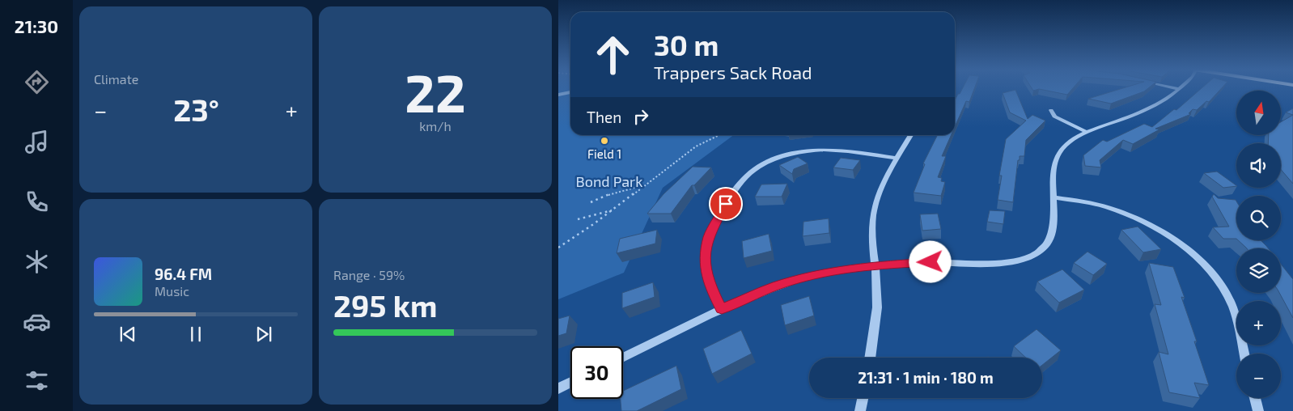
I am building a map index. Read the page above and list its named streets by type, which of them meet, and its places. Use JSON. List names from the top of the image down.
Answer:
{
  "parks": ["Bond Park"],
  "places": ["Field 1"],
  "north": "top",
  "page": {
    "tabs": "21:30",
    "tile": [
      "Climate",
      ["22", "km/h"],
      ["Range · 59%", "295 km"]
    ],
    "turn": ["30 m", "Trappers Sack Road"],
    "map_buttons": ["+", "−"],
    "heat": ["−", "23°", "+"],
    "then": "Then",
    "song": ["96.4 FM", "Music"],
    "limit": "30",
    "trip": "21:31 · 1 min · 180 m"
  }
}
